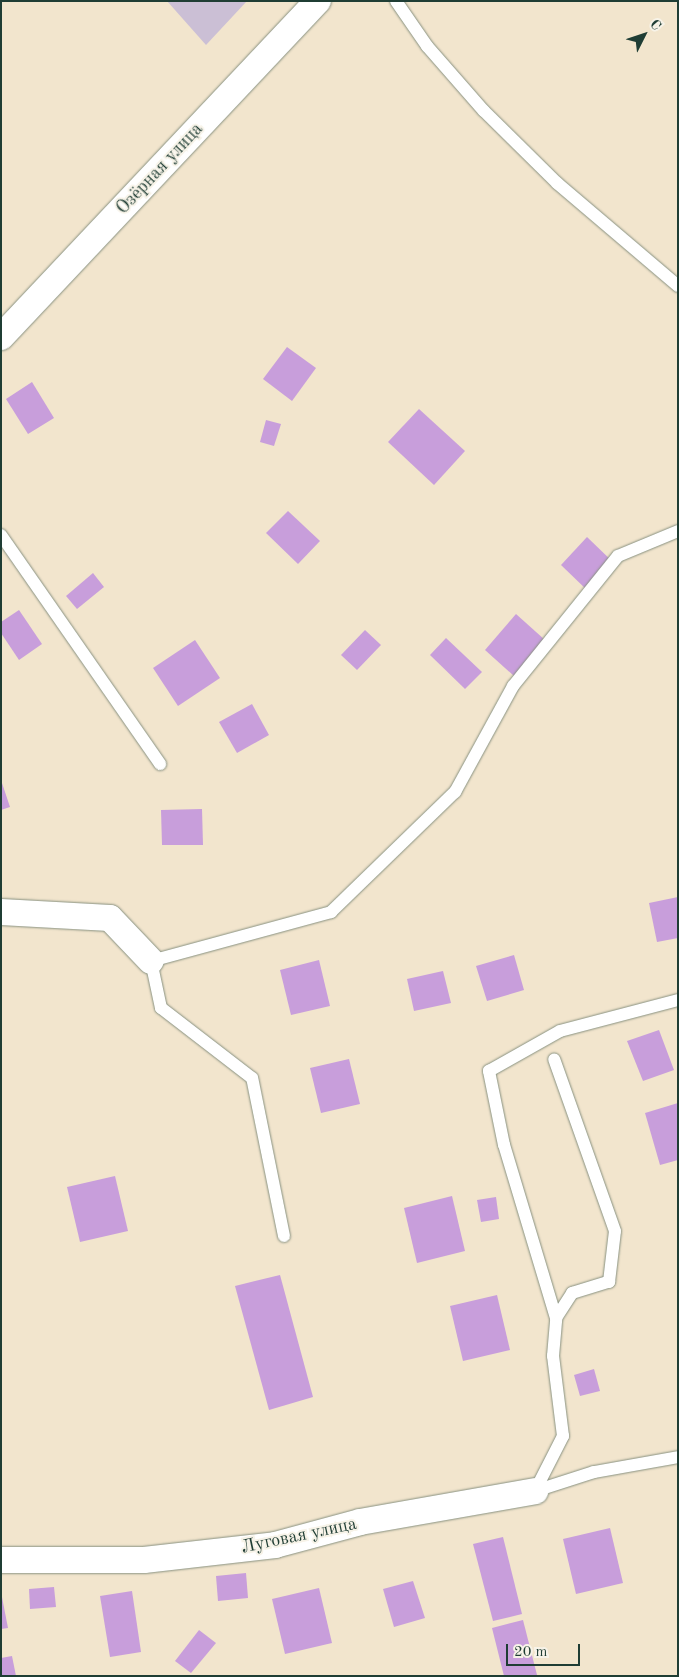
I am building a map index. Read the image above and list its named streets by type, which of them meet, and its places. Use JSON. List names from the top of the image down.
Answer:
{
  "streets": {
    "street": ["Озёрная улица", "Луговая улица"]
  },
  "scale_bar": "20 m",
  "north": "top right"
}
